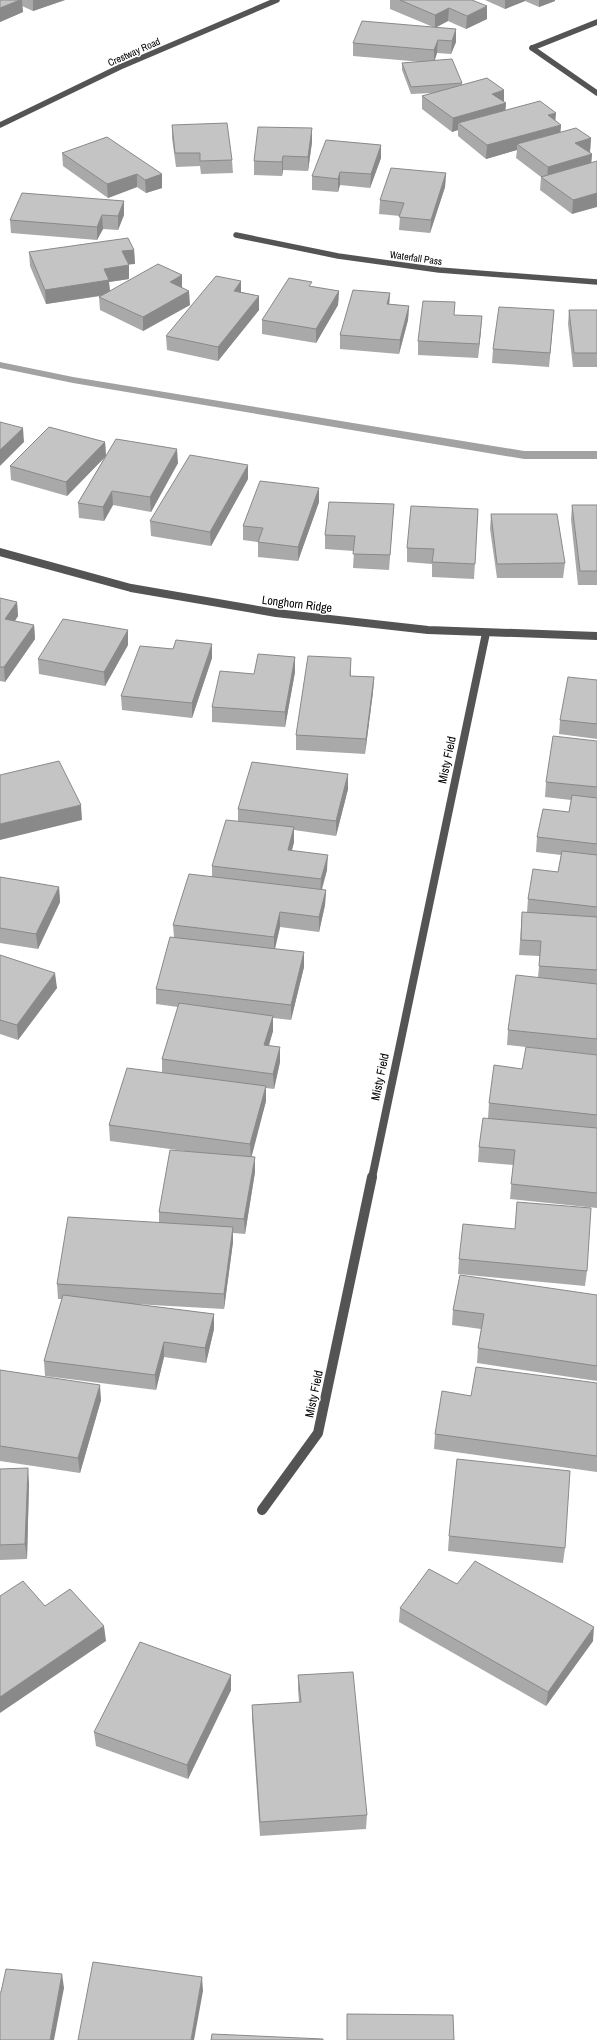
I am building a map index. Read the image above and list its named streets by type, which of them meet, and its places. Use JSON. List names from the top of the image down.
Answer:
{
  "streets": {
    "street": [
      "Crestway Road",
      "Waterfall Pass",
      "Longhorn Ridge",
      "Misty Field"
    ]
  },
  "crossings": [
    ["Longhorn Ridge", "Misty Field"]
  ]
}
